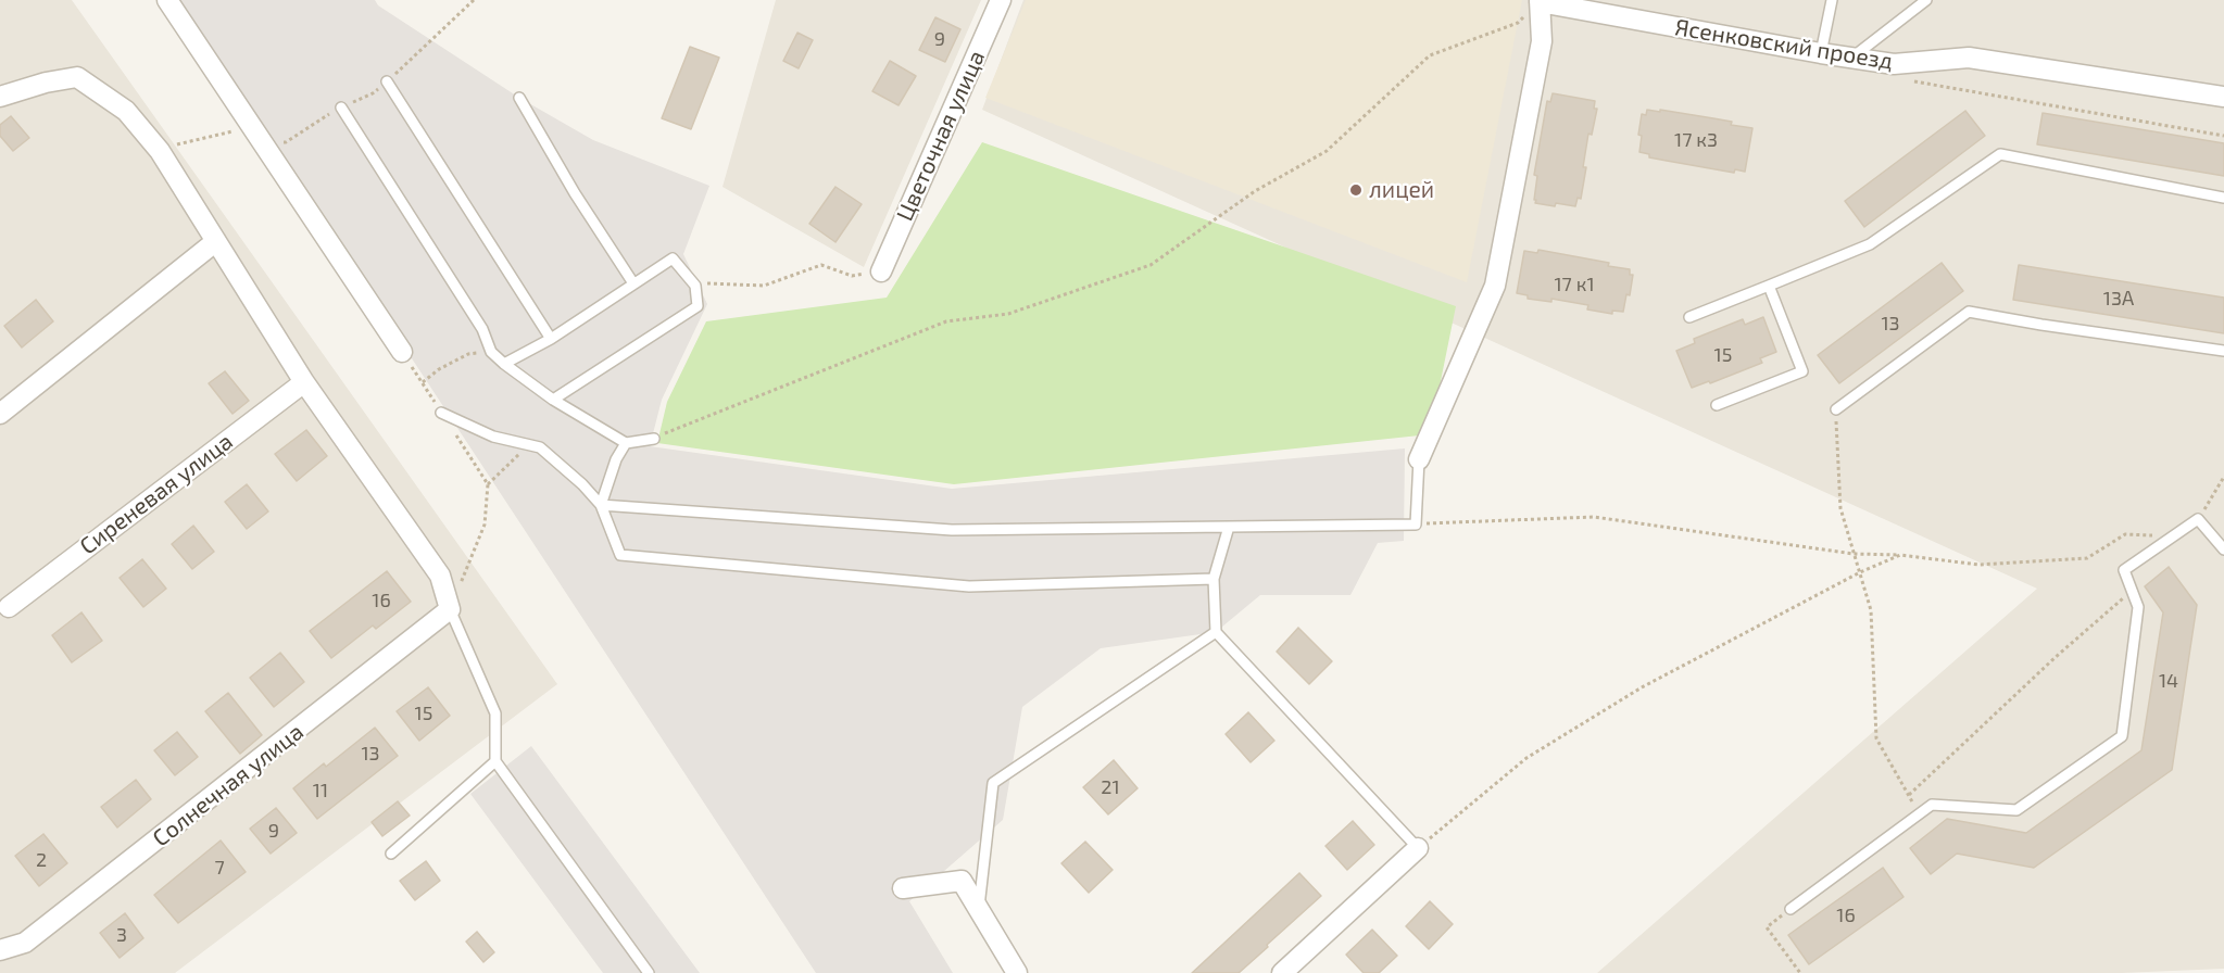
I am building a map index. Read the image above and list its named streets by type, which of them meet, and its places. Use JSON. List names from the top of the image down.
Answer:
{
  "streets": {
    "street": [
      "Ясенковский проезд",
      "Цветочная улица",
      "Сиреневая улица",
      "Солнечная улица"
    ]
  },
  "places": ["лицей"],
  "house_numbers": [
    "9",
    "17 к3",
    "17 к1",
    "13А",
    "13",
    "15",
    "16",
    "14",
    "15",
    "13",
    "21",
    "11",
    "9",
    "2",
    "7",
    "16",
    "3"
  ]
}
